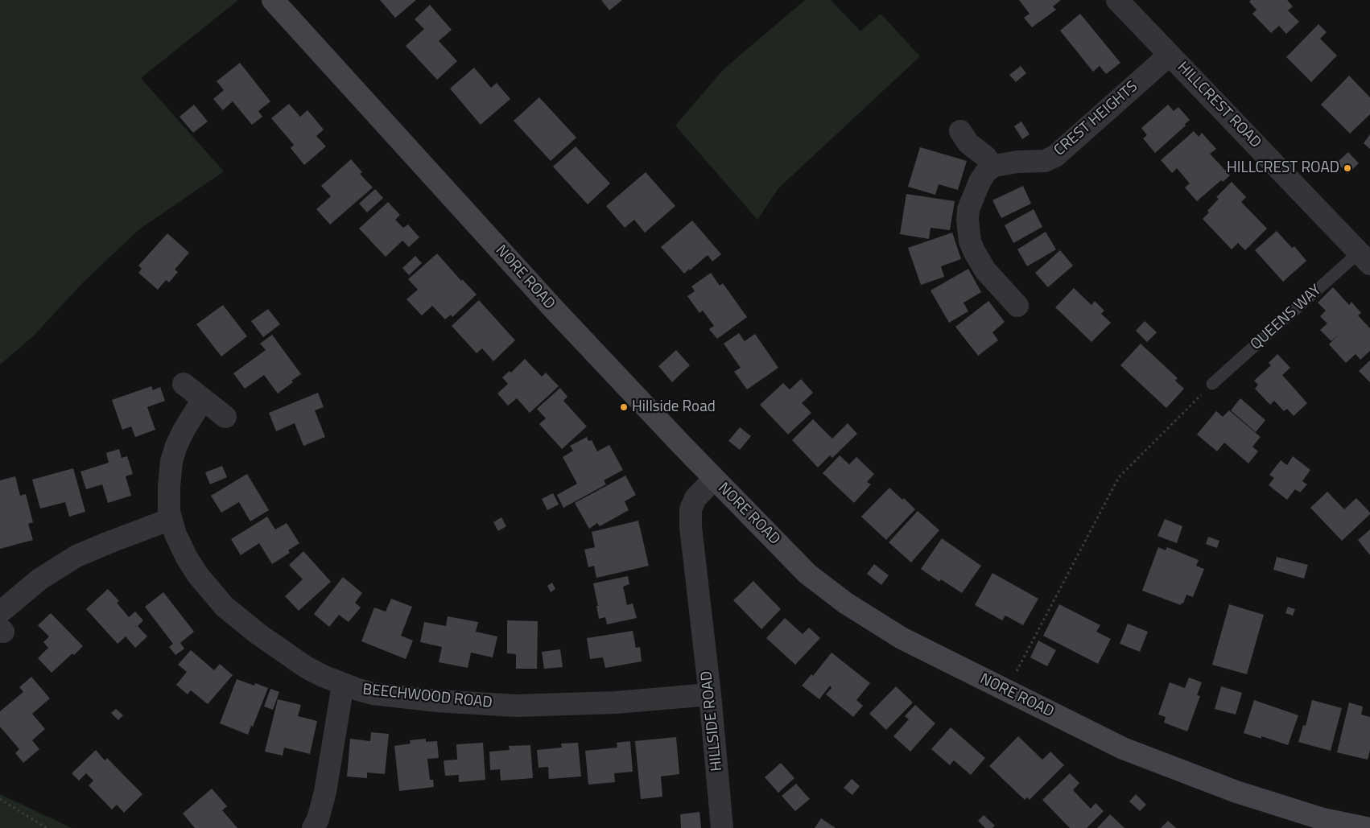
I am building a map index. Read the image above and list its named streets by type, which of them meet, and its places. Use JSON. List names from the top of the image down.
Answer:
{
  "streets": {
    "street": [
      "HILLCREST ROAD",
      "CREST HEIGHTS",
      "NORE ROAD",
      "BEECHWOOD ROAD",
      "HILLSIDE ROAD"
    ],
    "lane": ["QUEENS WAY"]
  },
  "crossings": [
    ["HILLCREST ROAD", "CREST HEIGHTS"],
    ["HILLCREST ROAD", "QUEENS WAY"],
    ["NORE ROAD", "HILLSIDE ROAD"],
    ["BEECHWOOD ROAD", "HILLSIDE ROAD"]
  ],
  "places": ["HILLCREST ROAD", "Hillside Road"]
}
